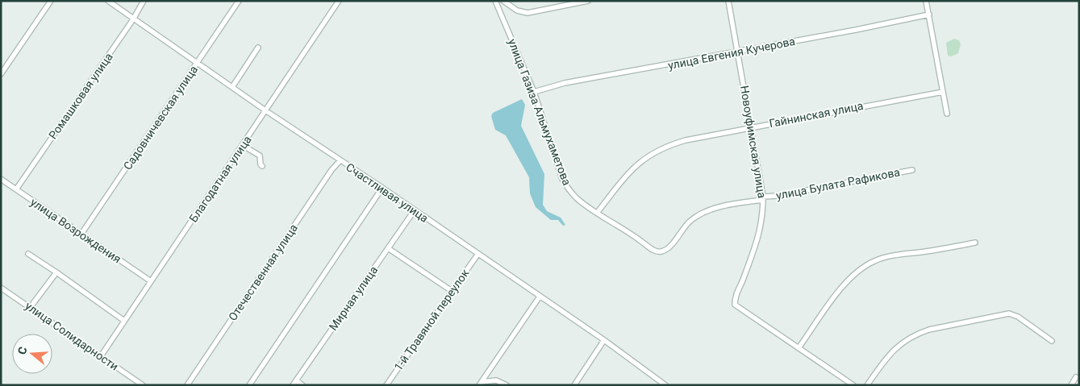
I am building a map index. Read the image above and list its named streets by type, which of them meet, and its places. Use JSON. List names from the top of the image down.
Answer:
{
  "streets": {
    "street": [
      "улица Евгения Кучерова",
      "Ромашковая улица",
      "улица Газиза Альмухаметова",
      "Гайнинская улица",
      "Садовничевская улица",
      "Новоуфимская улица",
      "Благодатная улица",
      "улица Булата Рафикова",
      "Счастливая улица",
      "улица Возрождения",
      "Отечественная улица",
      "Мирная улица",
      "1-й Травяной переулок",
      "улица Солидарности"
    ]
  },
  "crossings": [
    ["улица Евгения Кучерова", "улица Газиза Альмухаметова"],
    ["улица Евгения Кучерова", "Новоуфимская улица"],
    ["Ромашковая улица", "Счастливая улица"],
    ["Ромашковая улица", "улица Возрождения"],
    ["улица Газиза Альмухаметова", "Гайнинская улица"],
    ["улица Газиза Альмухаметова", "улица Булата Рафикова"],
    ["Гайнинская улица", "Новоуфимская улица"],
    ["Гайнинская улица", "улица Булата Рафикова"],
    ["Садовничевская улица", "Счастливая улица"],
    ["Садовничевская улица", "улица Возрождения"],
    ["Новоуфимская улица", "улица Булата Рафикова"],
    ["Благодатная улица", "Счастливая улица"],
    ["Благодатная улица", "улица Возрождения"],
    ["Благодатная улица", "улица Солидарности"],
    ["Счастливая улица", "Отечественная улица"],
    ["Счастливая улица", "Мирная улица"],
    ["Счастливая улица", "1-й Травяной переулок"]
  ],
  "north": "left"
}
